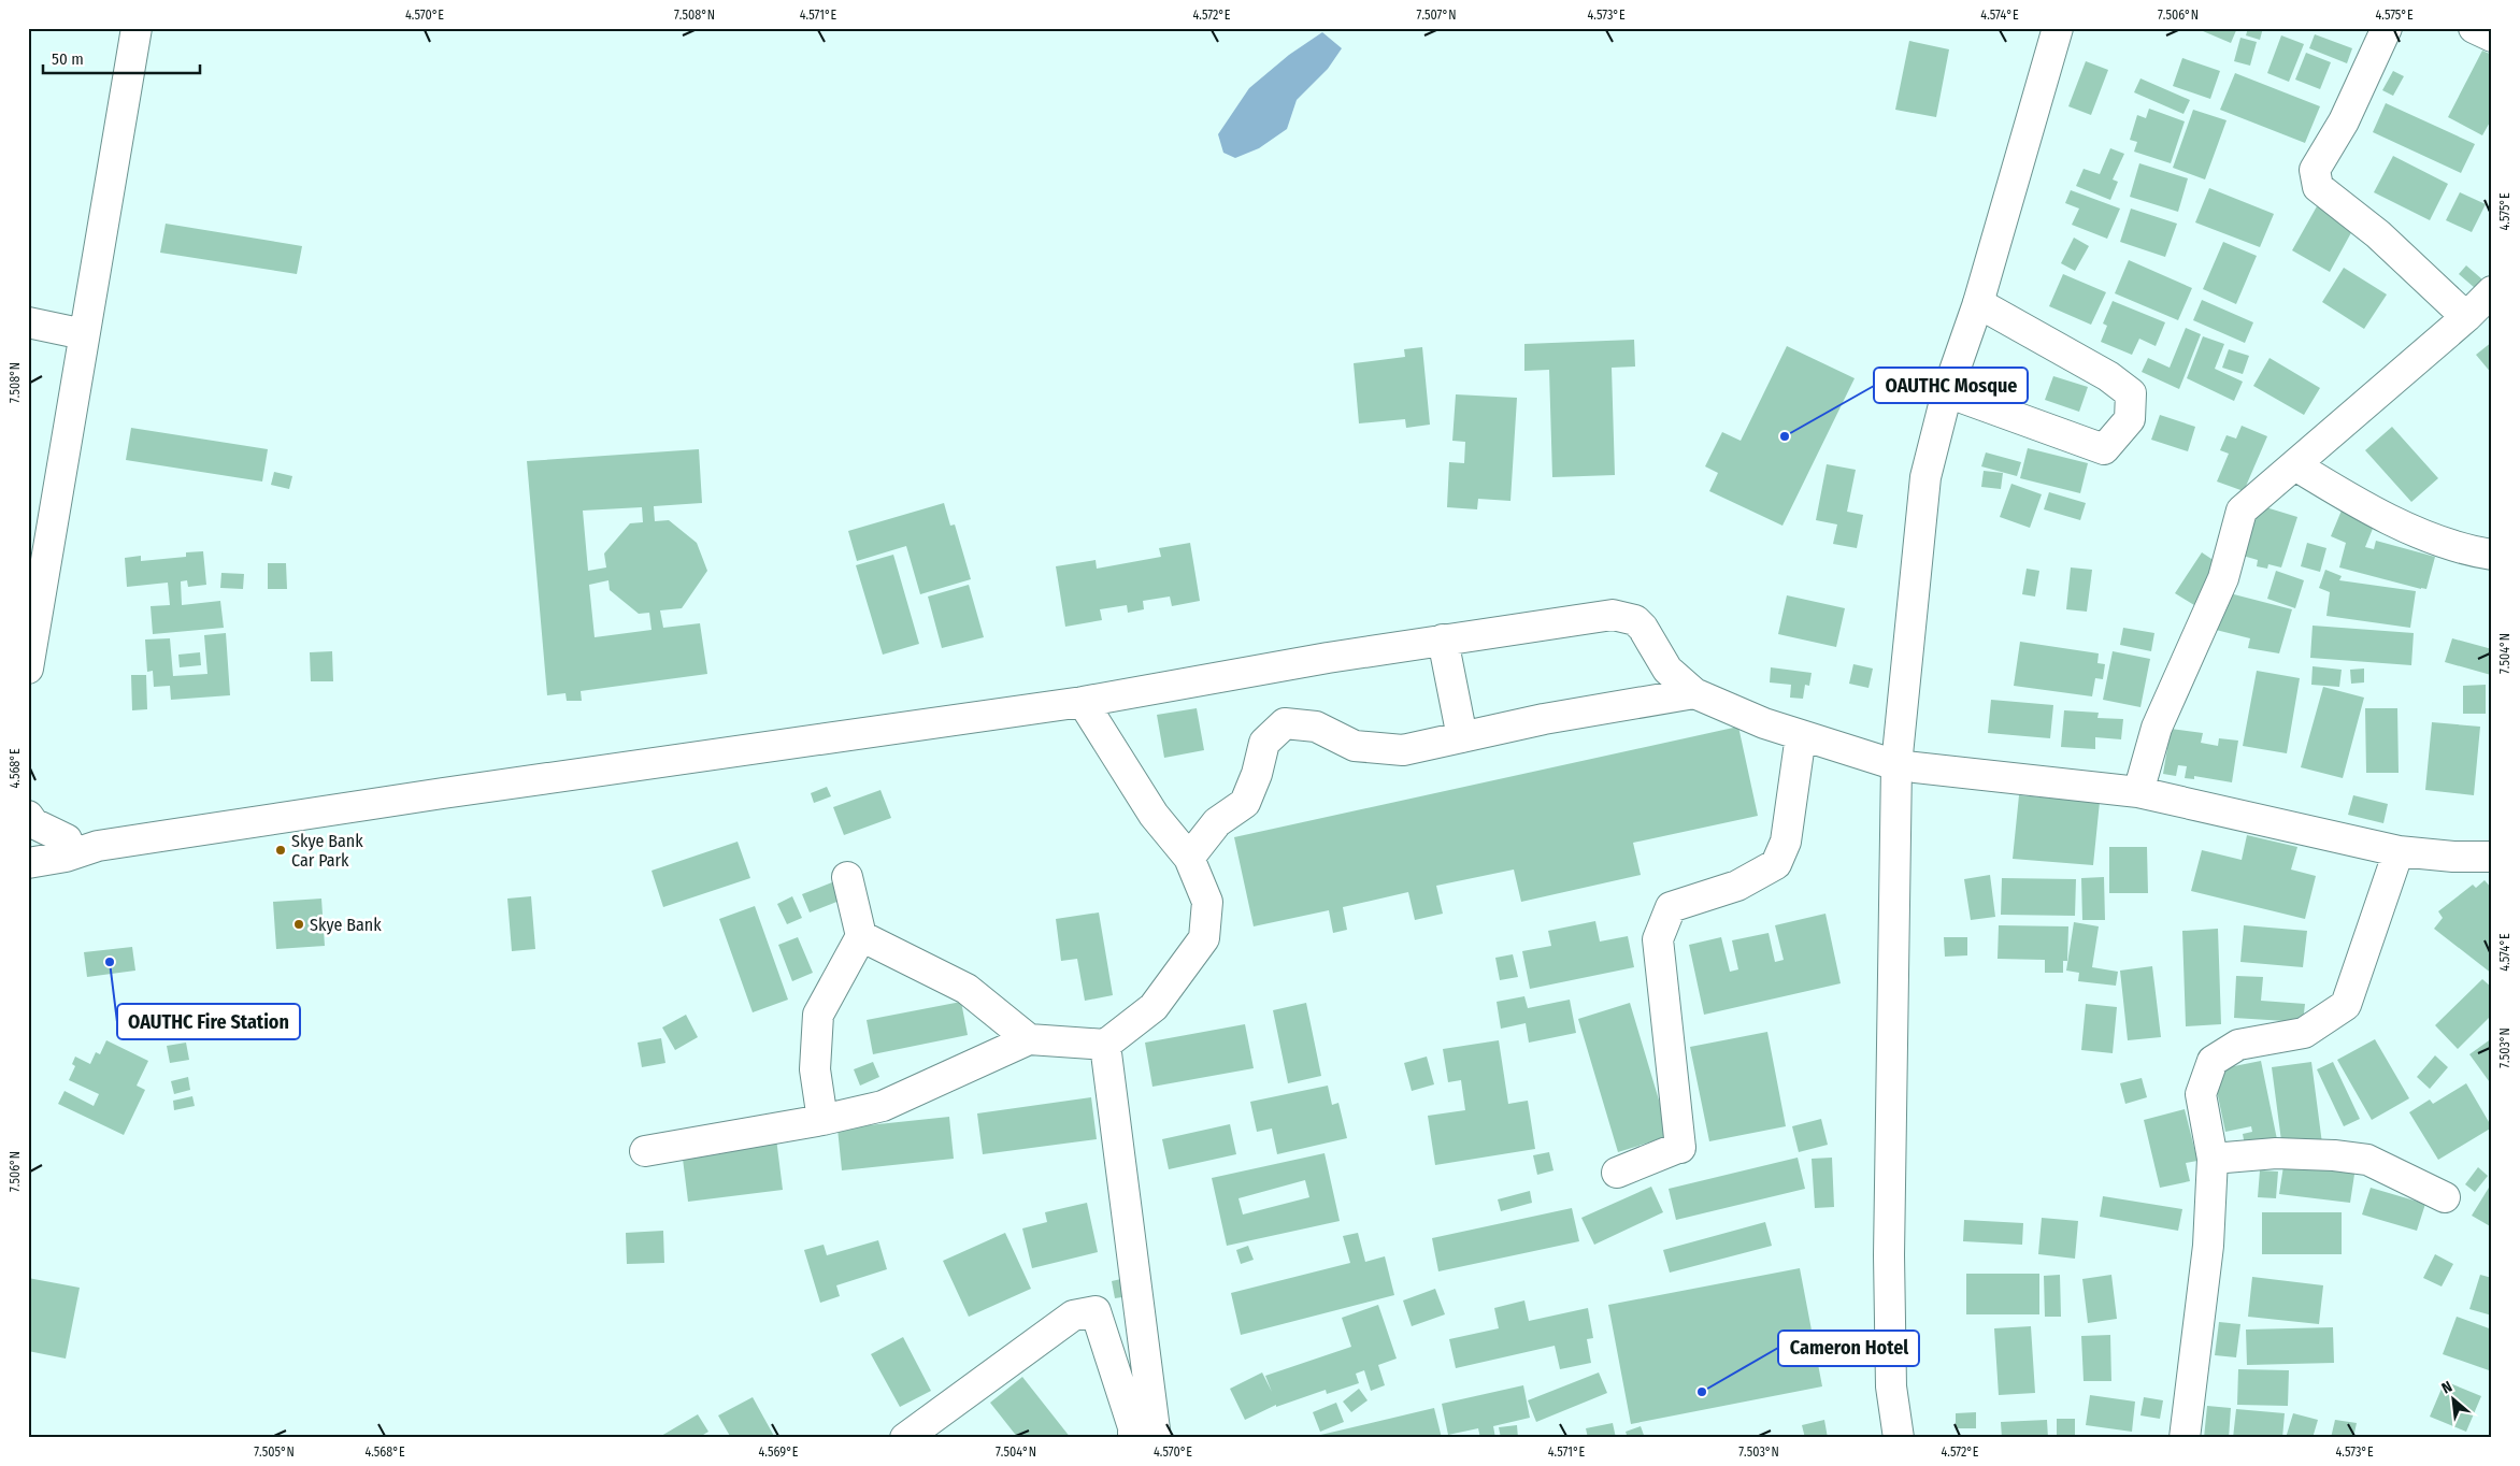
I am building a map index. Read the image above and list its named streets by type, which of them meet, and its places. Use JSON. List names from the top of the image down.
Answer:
{
  "places": [
    "OAUTHC Mosque",
    "Skye Bank Car Park",
    "Skye Bank",
    "OAUTHC Fire Station",
    "Cameron Hotel"
  ],
  "scale_bar": "50 m",
  "north": "top left",
  "coordinates": [
    "4.570°E",
    "7.508°N",
    "4.571°E",
    "4.572°E",
    "7.507°N",
    "4.573°E",
    "4.574°E",
    "7.506°N",
    "4.575°E",
    "7.504°N",
    "4.568°E",
    "7.503°N",
    "7.505°N",
    "4.569°E"
  ]
}
